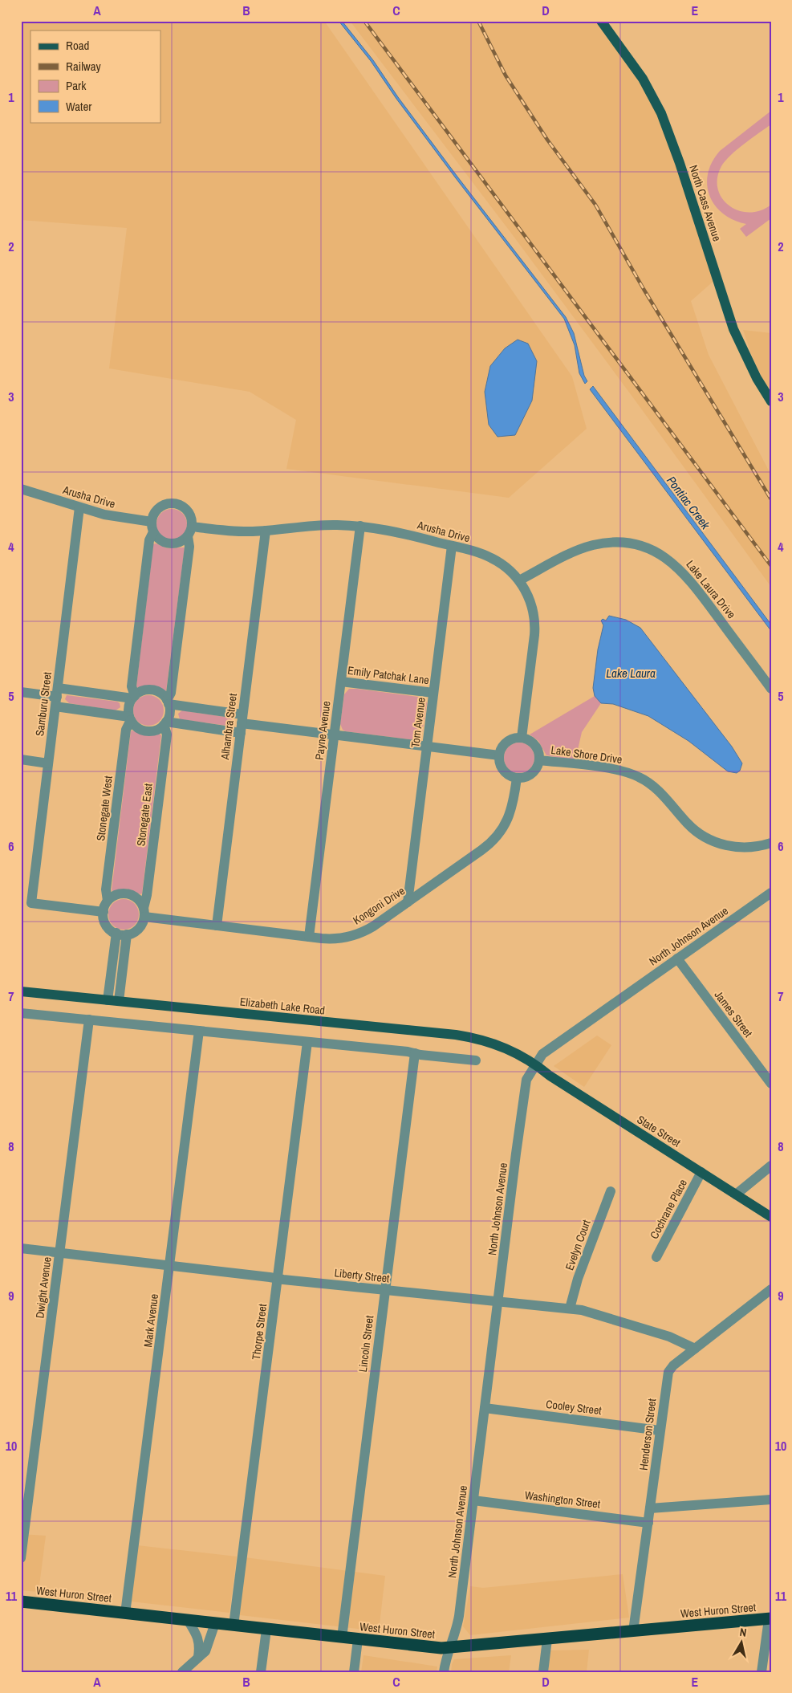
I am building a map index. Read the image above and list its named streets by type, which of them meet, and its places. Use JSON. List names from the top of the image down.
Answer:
{
  "streets": {
    "highway": ["West Huron Street"],
    "main road": ["North Cass Avenue", "Elizabeth Lake Road", "State Street"],
    "street": [
      "Arusha Drive",
      "Lake Laura Drive",
      "Emily Patchak Lane",
      "Samburu Street",
      "Tom Avenue",
      "Alhambra Street",
      "Payne Avenue",
      "Lake Shore Drive",
      "Stonegate West",
      "Stonegate East",
      "Kongoni Drive",
      "North Johnson Avenue",
      "James Street",
      "Cochrane Place",
      "Evelyn Court",
      "Liberty Street",
      "Dwight Avenue",
      "Mark Avenue",
      "Thorpe Street",
      "Lincoln Street",
      "Cooley Street",
      "Henderson Street",
      "Washington Street"
    ]
  },
  "crossings": [
    ["Arusha Drive", "Lake Laura Drive"],
    ["Arusha Drive", "Samburu Street"],
    ["Arusha Drive", "Tom Avenue"],
    ["Arusha Drive", "Alhambra Street"],
    ["Arusha Drive", "Payne Avenue"],
    ["Arusha Drive", "Lake Shore Drive"],
    ["Arusha Drive", "Kongoni Drive"],
    ["Emily Patchak Lane", "Tom Avenue"],
    ["Emily Patchak Lane", "Payne Avenue"],
    ["Samburu Street", "Stonegate West"],
    ["Samburu Street", "Stonegate East"],
    ["Samburu Street", "Kongoni Drive"],
    ["Tom Avenue", "Kongoni Drive"],
    ["Alhambra Street", "Kongoni Drive"],
    ["Payne Avenue", "Kongoni Drive"],
    ["Lake Shore Drive", "Kongoni Drive"],
    ["Stonegate West", "Stonegate East"],
    ["Stonegate West", "Kongoni Drive"],
    ["Stonegate East", "Kongoni Drive"],
    ["North Johnson Avenue", "Elizabeth Lake Road"],
    ["North Johnson Avenue", "James Street"],
    ["North Johnson Avenue", "State Street"],
    ["North Johnson Avenue", "Liberty Street"],
    ["North Johnson Avenue", "Cooley Street"],
    ["North Johnson Avenue", "Washington Street"],
    ["North Johnson Avenue", "West Huron Street"],
    ["Elizabeth Lake Road", "State Street"],
    ["State Street", "Cochrane Place"],
    ["Evelyn Court", "Liberty Street"],
    ["Liberty Street", "Dwight Avenue"],
    ["Liberty Street", "Mark Avenue"],
    ["Liberty Street", "Thorpe Street"],
    ["Liberty Street", "Lincoln Street"],
    ["Liberty Street", "Henderson Street"],
    ["Mark Avenue", "West Huron Street"],
    ["Thorpe Street", "West Huron Street"],
    ["Lincoln Street", "West Huron Street"],
    ["Cooley Street", "Henderson Street"],
    ["Henderson Street", "Washington Street"],
    ["Henderson Street", "West Huron Street"]
  ],
  "water": ["Pontiac Creek", "Lake Laura"],
  "legend": [
    "Road",
    "Railway",
    "Park",
    "Water"
  ],
  "north": "top",
  "grid": {
    "columns": [
      "A",
      "B",
      "C",
      "D",
      "E"
    ],
    "rows": [
      "1",
      "2",
      "3",
      "4",
      "5",
      "6",
      "7",
      "8",
      "9",
      "10",
      "11"
    ]
  }
}
